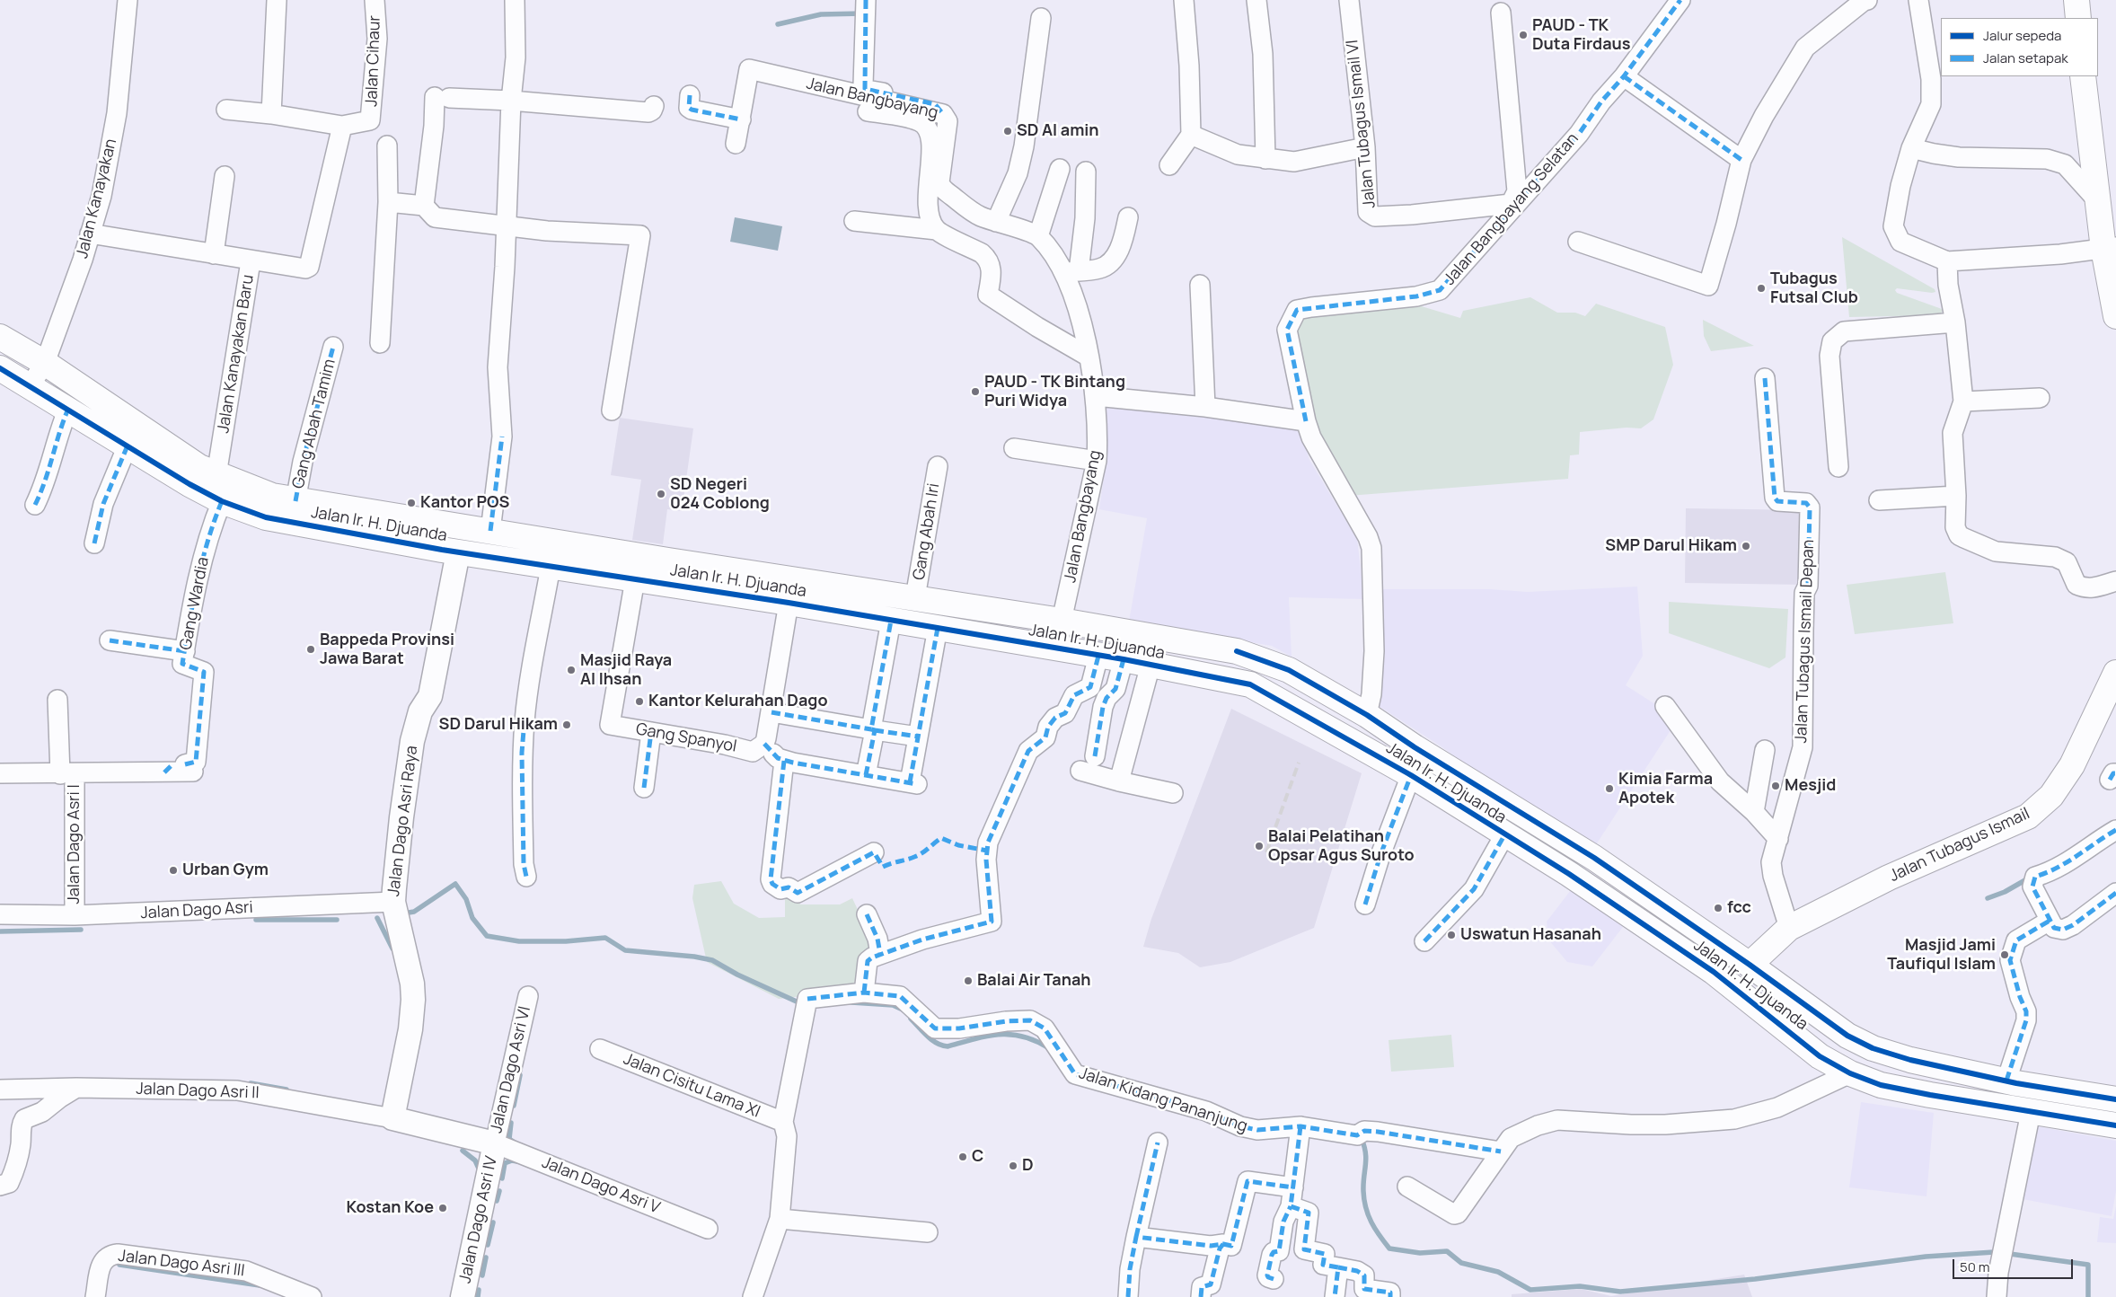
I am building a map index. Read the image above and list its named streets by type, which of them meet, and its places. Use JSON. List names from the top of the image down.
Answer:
{
  "streets": {
    "main road": ["Jalan Ir. H. Djuanda", "Jalan Tubagus Ismail"],
    "street": [
      "Jalan Cihaur",
      "Jalan Bangbayang",
      "Jalan Tubagus Ismail VI",
      "Jalan Kanayakan",
      "Jalan Bangbayang Selatan",
      "Jalan Kanayakan Baru",
      "Gang Abah Tamim",
      "Gang Abah Iri",
      "Gang Wardia",
      "Jalan Tubagus Ismail Depan",
      "Gang Spanyol",
      "Jalan Dago Asri Raya",
      "Jalan Dago Asri I",
      "Jalan Dago Asri",
      "Jalan Dago Asri VI",
      "Jalan Cisitu Lama XI",
      "Jalan Dago Asri II",
      "Jalan Kidang Pananjung",
      "Jalan Dago Asri V",
      "Jalan Dago Asri IV",
      "Jalan Dago Asri III"
    ]
  },
  "crossings": [
    ["Jalan Bangbayang", "Jalan Ir. H. Djuanda"],
    ["Jalan Tubagus Ismail VI", "Jalan Bangbayang Selatan"],
    ["Jalan Kanayakan", "Jalan Kanayakan Baru"],
    ["Jalan Kanayakan", "Jalan Ir. H. Djuanda"],
    ["Jalan Bangbayang Selatan", "Jalan Ir. H. Djuanda"],
    ["Jalan Kanayakan Baru", "Jalan Ir. H. Djuanda"],
    ["Gang Abah Tamim", "Jalan Ir. H. Djuanda"],
    ["Jalan Ir. H. Djuanda", "Gang Abah Iri"],
    ["Jalan Ir. H. Djuanda", "Gang Wardia"],
    ["Jalan Ir. H. Djuanda", "Gang Spanyol"],
    ["Jalan Ir. H. Djuanda", "Jalan Dago Asri Raya"],
    ["Jalan Ir. H. Djuanda", "Jalan Tubagus Ismail"],
    ["Gang Wardia", "Jalan Dago Asri I"],
    ["Jalan Tubagus Ismail Depan", "Jalan Tubagus Ismail"],
    ["Jalan Dago Asri Raya", "Jalan Dago Asri"],
    ["Jalan Dago Asri Raya", "Jalan Dago Asri II"],
    ["Jalan Dago Asri I", "Jalan Dago Asri"],
    ["Jalan Dago Asri VI", "Jalan Dago Asri V"],
    ["Jalan Dago Asri VI", "Jalan Dago Asri IV"],
    ["Jalan Cisitu Lama XI", "Jalan Kidang Pananjung"],
    ["Jalan Dago Asri V", "Jalan Dago Asri IV"]
  ],
  "places": [
    "PAUD - TK Duta Firdaus",
    "SD Al amin",
    "Tubagus Futsal Club",
    "PAUD - TK Bintang Puri Widya",
    "SD Negeri 024 Coblong",
    "Kantor POS",
    "SMP Darul Hikam",
    "Bappeda Provinsi Jawa Barat",
    "Masjid Raya Al Ihsan",
    "Kantor Kelurahan Dago",
    "SD Darul Hikam",
    "Mesjid",
    "Kimia Farma Apotek",
    "Balai Pelatihan Opsar Agus Suroto",
    "Urban Gym",
    "fcc",
    "Uswatun Hasanah",
    "Masjid Jami Taufiqul Islam",
    "Balai Air Tanah",
    "C",
    "D",
    "Kostan Koe"
  ],
  "legend": ["Jalur sepeda", "Jalan setapak"],
  "scale_bar": "50 m"
}
